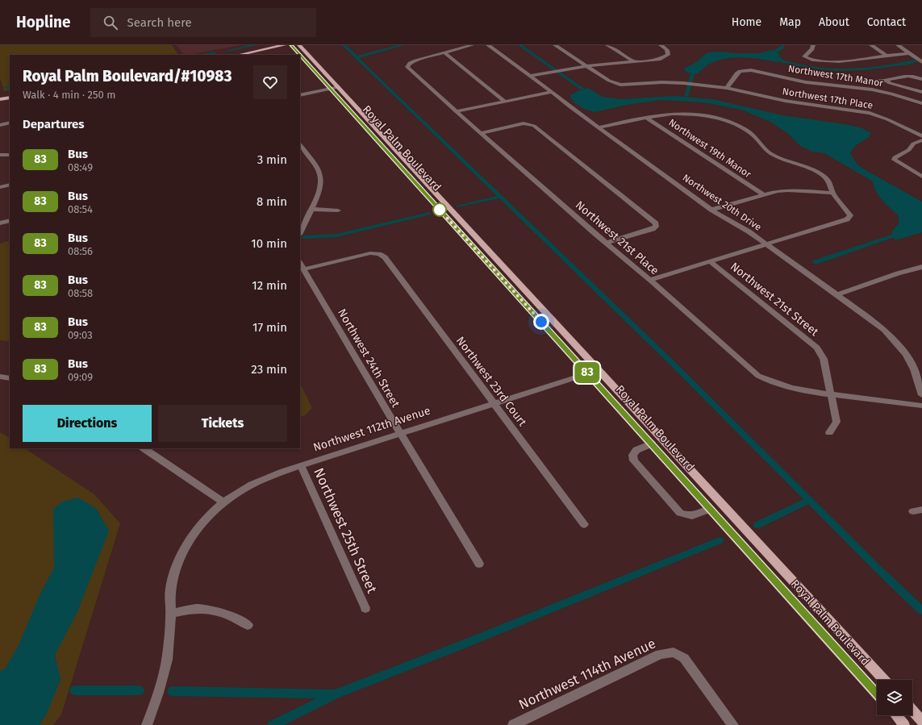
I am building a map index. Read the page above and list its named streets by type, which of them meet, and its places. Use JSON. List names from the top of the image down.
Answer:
{
  "streets": {
    "main road": ["Royal Palm Boulevard"],
    "street": [
      "Northwest 17th Manor",
      "Northwest 17th Place",
      "Northwest 19th Manor",
      "Northwest 20th Drive",
      "Northwest 21st Place",
      "Northwest 21st Street",
      "Northwest 24th Street",
      "Northwest 23rd Court",
      "Northwest 112th Avenue",
      "Northwest 25th Street",
      "Northwest 114th Avenue"
    ]
  },
  "crossings": [
    ["Northwest 17th Manor", "Northwest 17th Place"],
    ["Royal Palm Boulevard", "Northwest 112th Avenue"],
    ["Northwest 21st Place", "Northwest 21st Street"],
    ["Northwest 24th Street", "Northwest 23rd Court"],
    ["Northwest 24th Street", "Northwest 112th Avenue"],
    ["Northwest 23rd Court", "Northwest 112th Avenue"],
    ["Northwest 112th Avenue", "Northwest 25th Street"]
  ],
  "lines": ["bus line 83"],
  "page": {
    "header": "Hopline",
    "search": "Search here",
    "nav": [
      "Home",
      "Map",
      "About",
      "Contact"
    ],
    "on_map": "83",
    "heading": [
      ["Royal Palm Boulevard/#10983", "Walk · 4 min · 250 m"],
      "Departures"
    ],
    "list": [
      {
        "mark": "83",
        "name": "Bus",
        "note": "08:49",
        "value": "3 min"
      },
      {
        "mark": "83",
        "name": "Bus",
        "note": "08:54",
        "value": "8 min"
      },
      {
        "mark": "83",
        "name": "Bus",
        "note": "08:56",
        "value": "10 min"
      },
      {
        "mark": "83",
        "name": "Bus",
        "note": "08:58",
        "value": "12 min"
      },
      {
        "mark": "83",
        "name": "Bus",
        "note": "09:03",
        "value": "17 min"
      },
      {
        "mark": "83",
        "name": "Bus",
        "note": "09:09",
        "value": "23 min"
      }
    ],
    "buttons": ["Directions", "Tickets"]
  }
}
